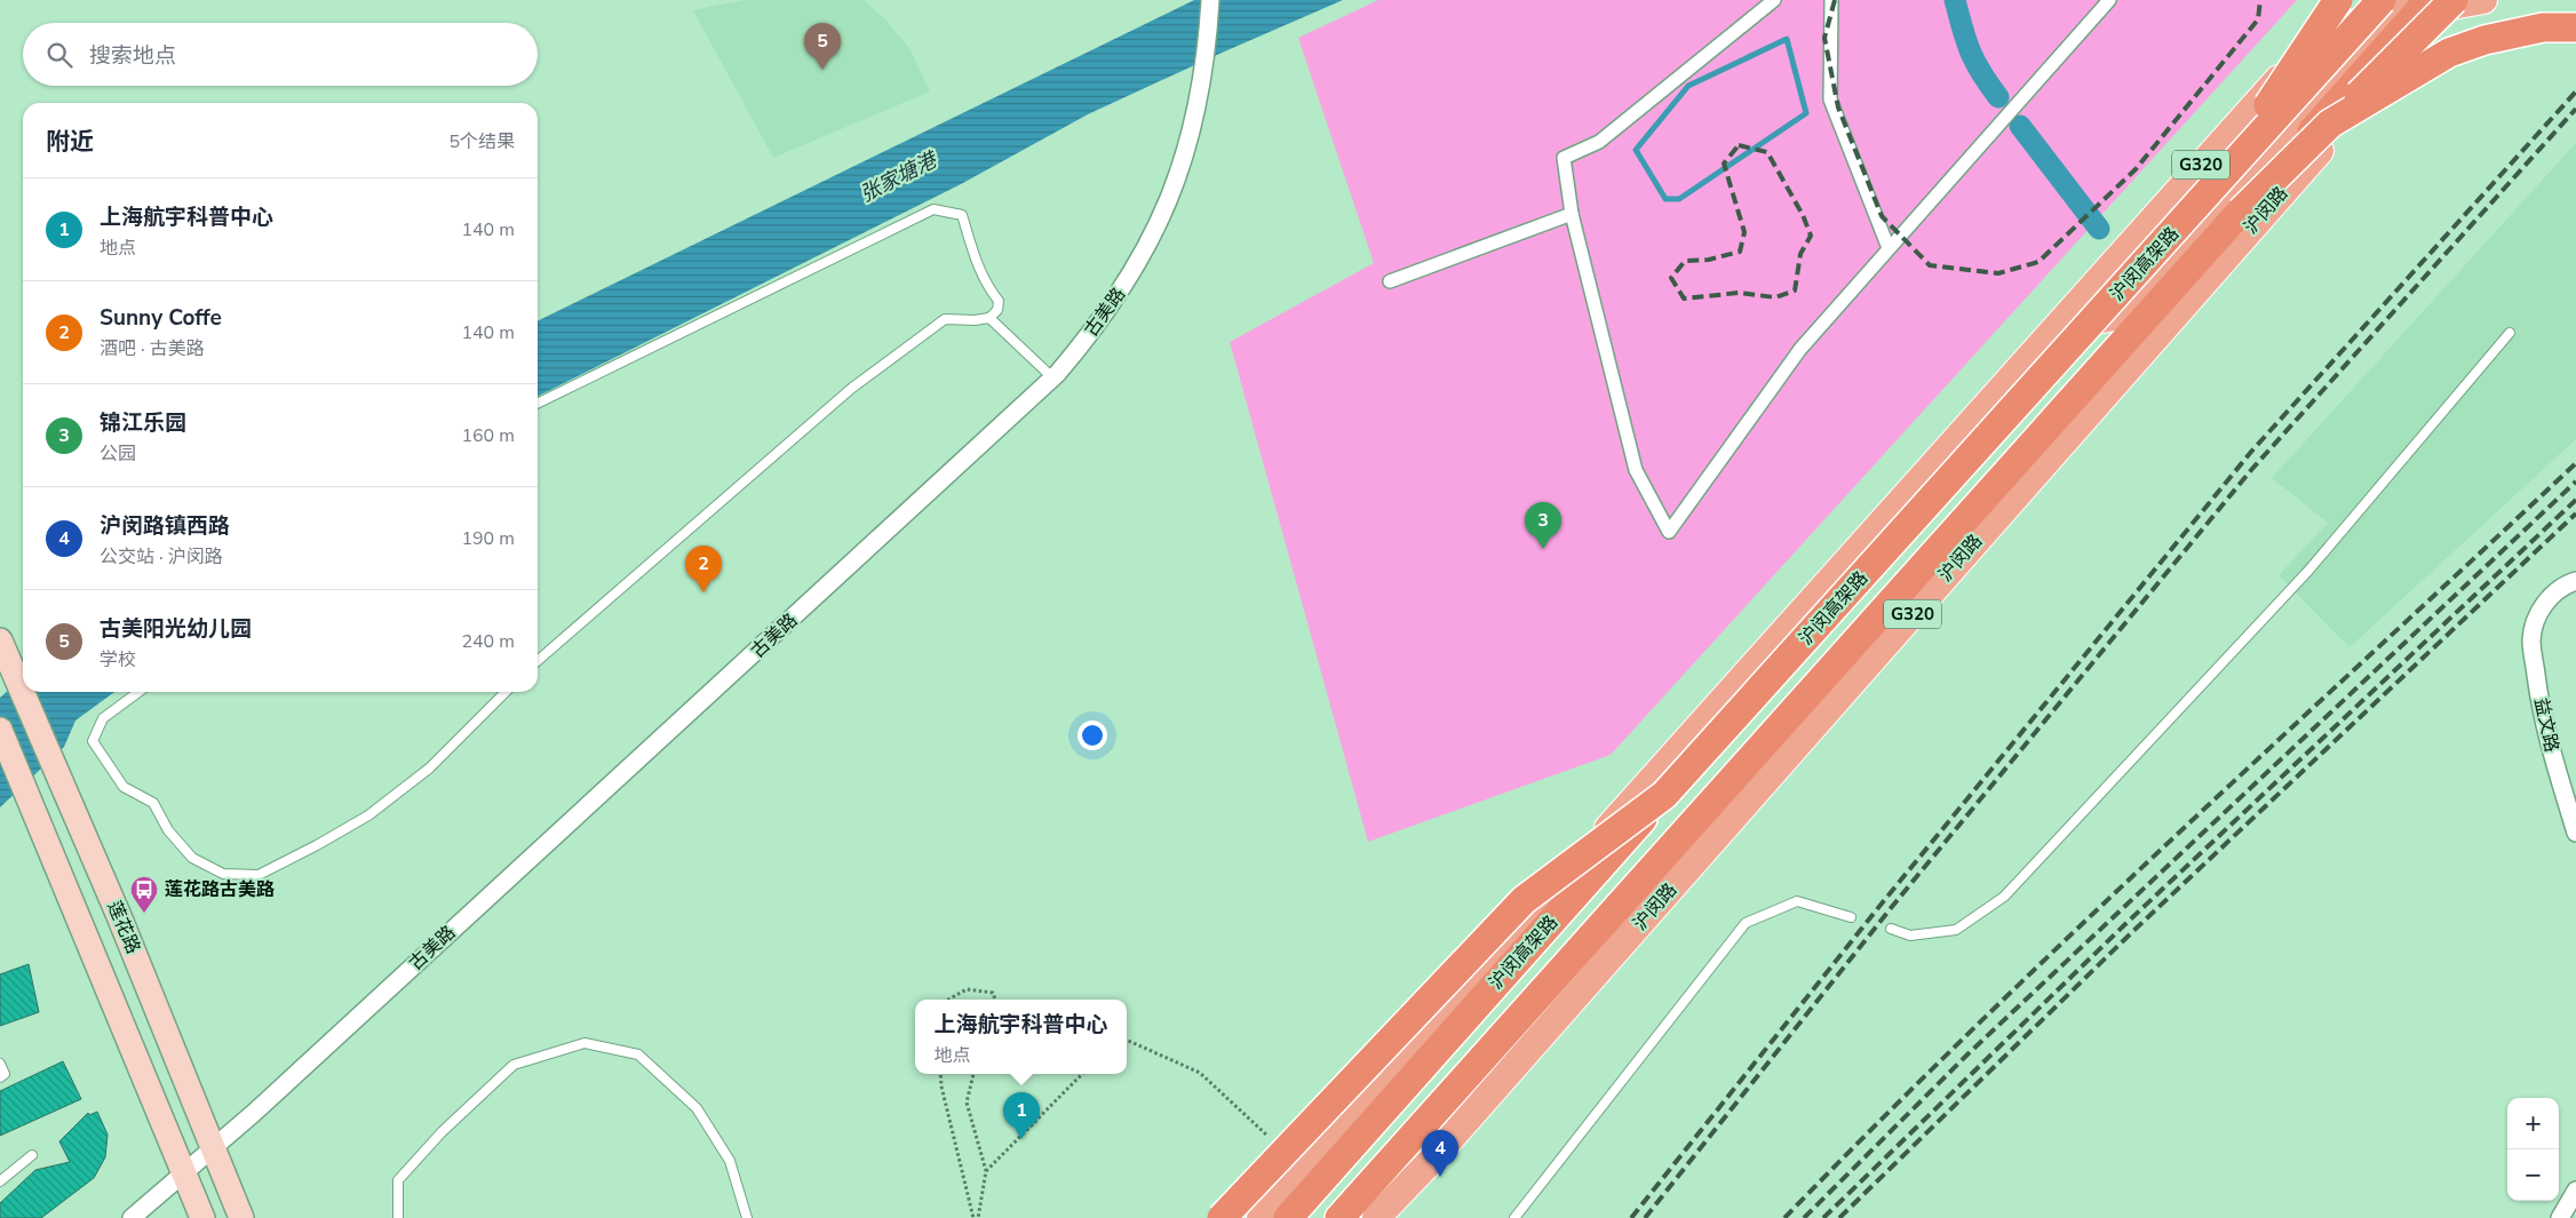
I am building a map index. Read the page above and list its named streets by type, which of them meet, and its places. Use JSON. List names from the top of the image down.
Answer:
{
  "streets": {
    "highway": ["沪闵高架路"],
    "main road": ["G320", "沪闵路", "莲花路"],
    "street": ["古美路", "益文路"]
  },
  "crossings": [
    ["沪闵路", "沪闵高架路"],
    ["古美路", "莲花路"]
  ],
  "water": ["张家塘港"],
  "places": {
    "bus stop": ["莲花路古美路"]
  },
  "page": {
    "pins": [
      "5",
      "3",
      "2",
      "1",
      "4"
    ],
    "search": "搜索地点",
    "heading": ["附近", "5个结果"],
    "list": [
      {
        "mark": "1",
        "name": "上海航宇科普中心",
        "note": "地点",
        "value": "140 m"
      },
      {
        "mark": "2",
        "name": "Sunny Coffe",
        "note": "酒吧 · 古美路",
        "value": "140 m"
      },
      {
        "mark": "3",
        "name": "锦江乐园",
        "note": "公园",
        "value": "160 m"
      },
      {
        "mark": "4",
        "name": "沪闵路镇西路",
        "note": "公交站 · 沪闵路",
        "value": "190 m"
      },
      {
        "mark": "5",
        "name": "古美阳光幼儿园",
        "note": "学校",
        "value": "240 m"
      }
    ],
    "popup": ["上海航宇科普中心", "地点"],
    "map_buttons": ["+", "−"]
  }
}
